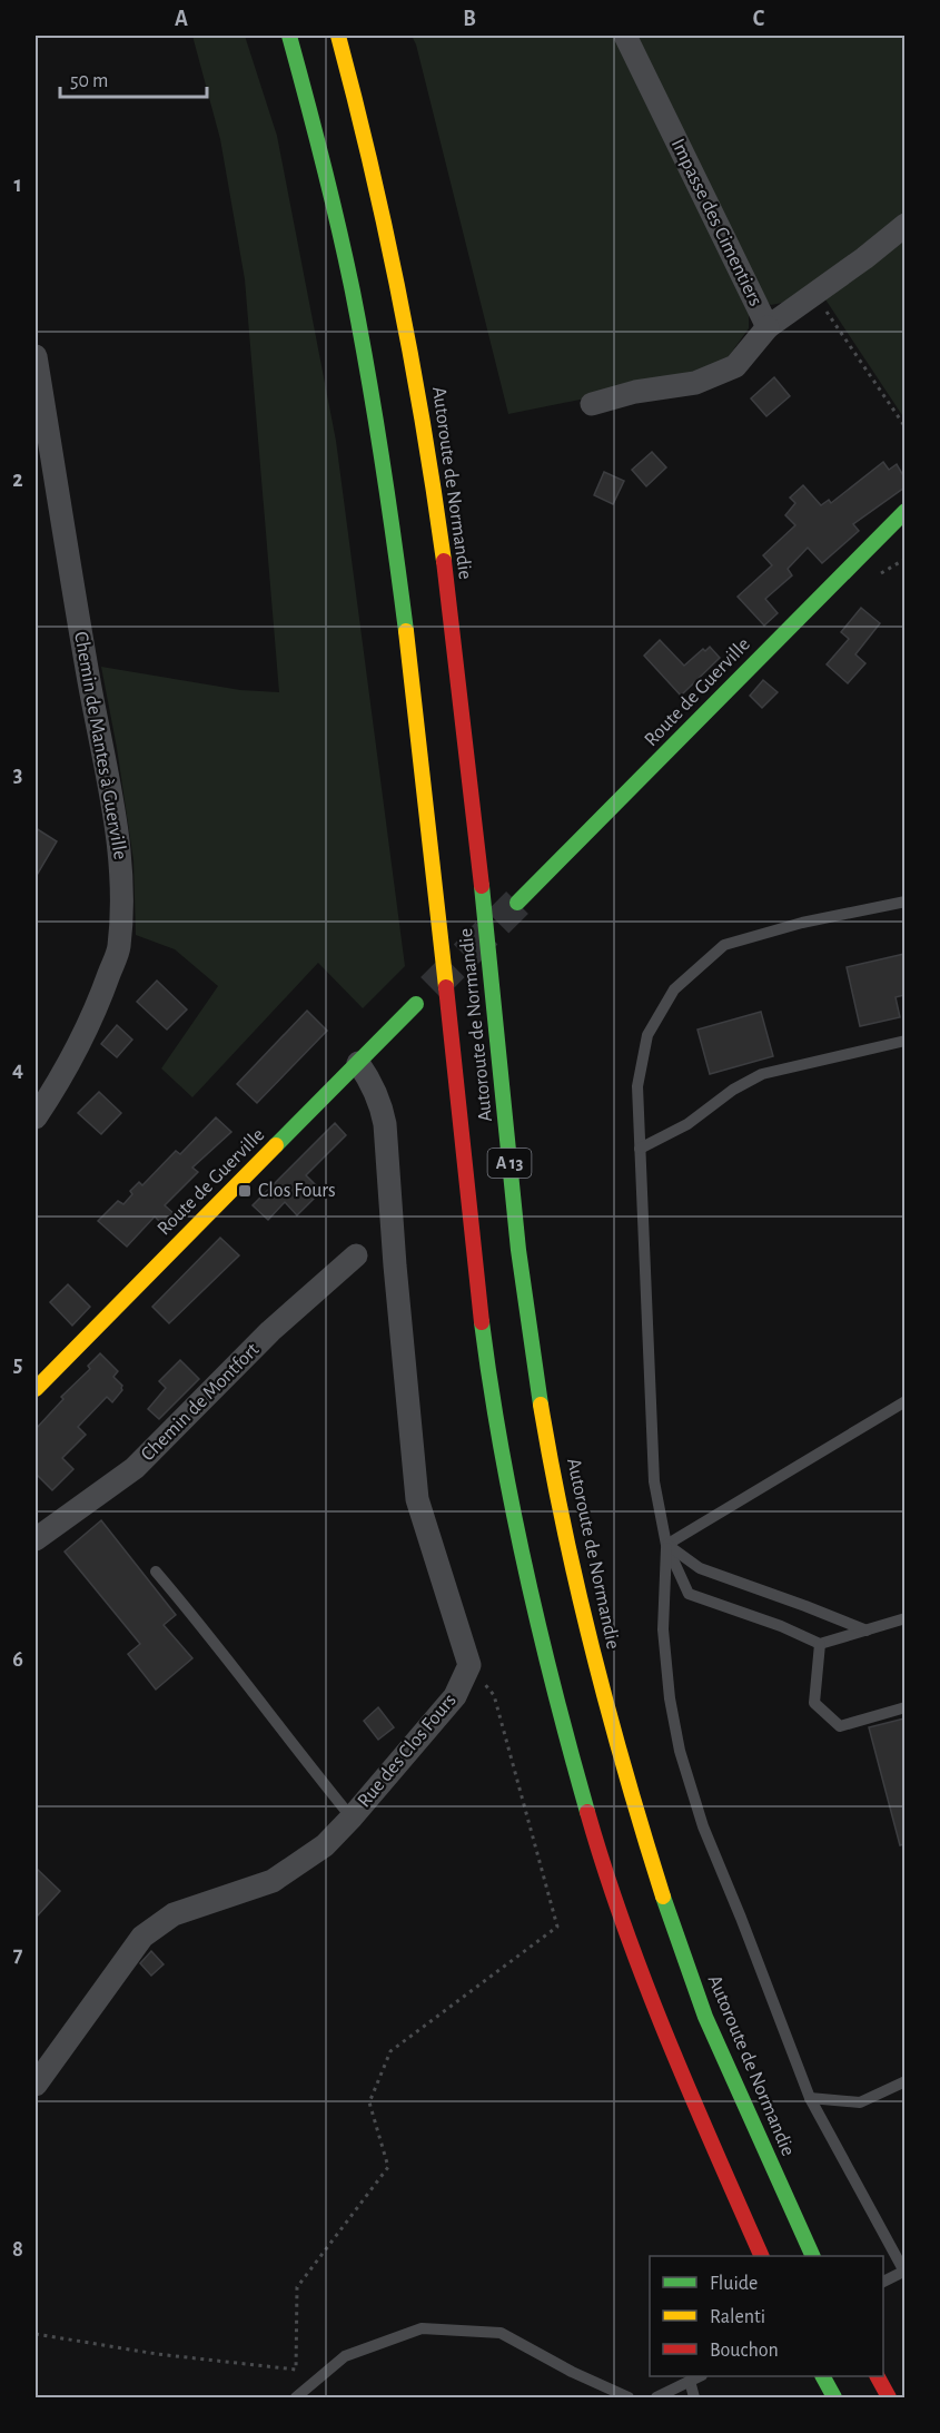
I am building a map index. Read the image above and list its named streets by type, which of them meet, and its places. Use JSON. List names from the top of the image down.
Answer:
{
  "streets": {
    "main road": ["Autoroute de Normandie", "Route de Guerville", "A 13"],
    "street": [
      "Impasse des Cimentiers",
      "Chemin de Mantes à Guerville",
      "Chemin de Montfort",
      "Rue des Clos Fours"
    ]
  },
  "places": {
    "transit": ["Clos Fours"]
  },
  "legend": ["Fluide", "Ralenti", "Bouchon"],
  "scale_bar": "50 m",
  "grid": {
    "columns": ["A", "B", "C"],
    "rows": [
      "1",
      "2",
      "3",
      "4",
      "5",
      "6",
      "7",
      "8"
    ]
  }
}
